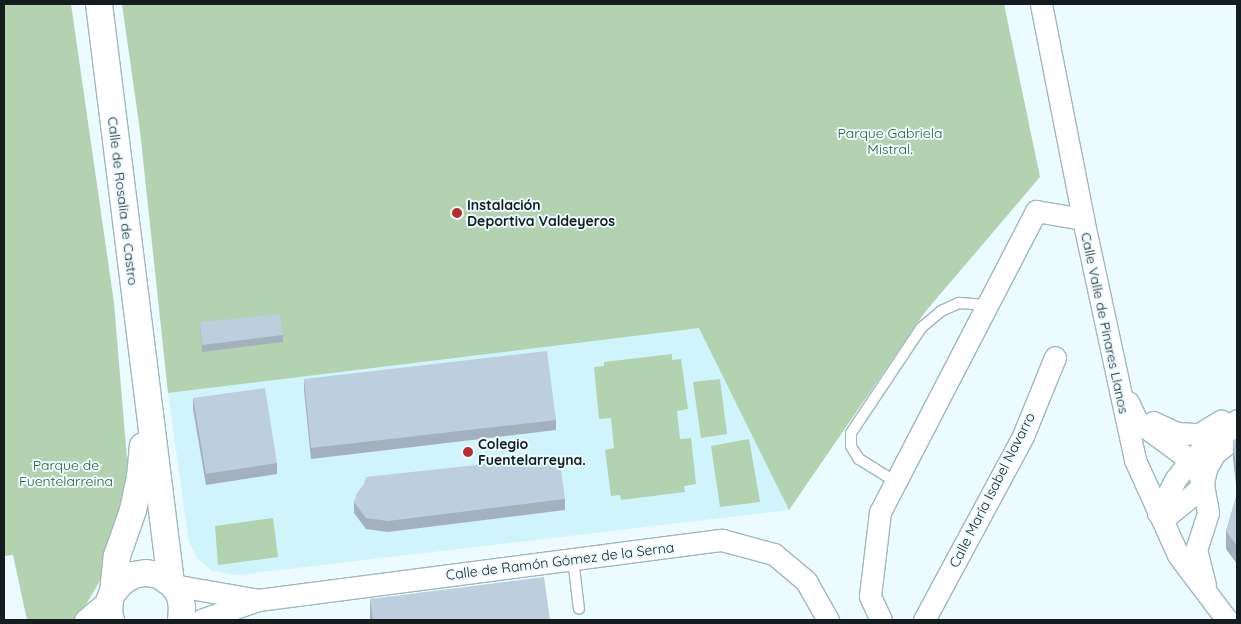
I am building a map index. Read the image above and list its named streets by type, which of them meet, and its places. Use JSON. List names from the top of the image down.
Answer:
{
  "streets": {
    "street": [
      "Calle de Rosalía de Castro",
      "Calle Valle de Pinares Llanos",
      "Calle María Isabel Navarro",
      "Calle de Ramón Gómez de la Serna"
    ]
  },
  "crossings": [
    ["Calle de Rosalía de Castro", "Calle de Ramón Gómez de la Serna"]
  ],
  "parks": ["Parque Gabriela Mistral.", "Parque de Fuentelarreina"],
  "places": ["Instalación Deportiva Valdeyeros", "Colegio Fuentelarreyna."]
}
